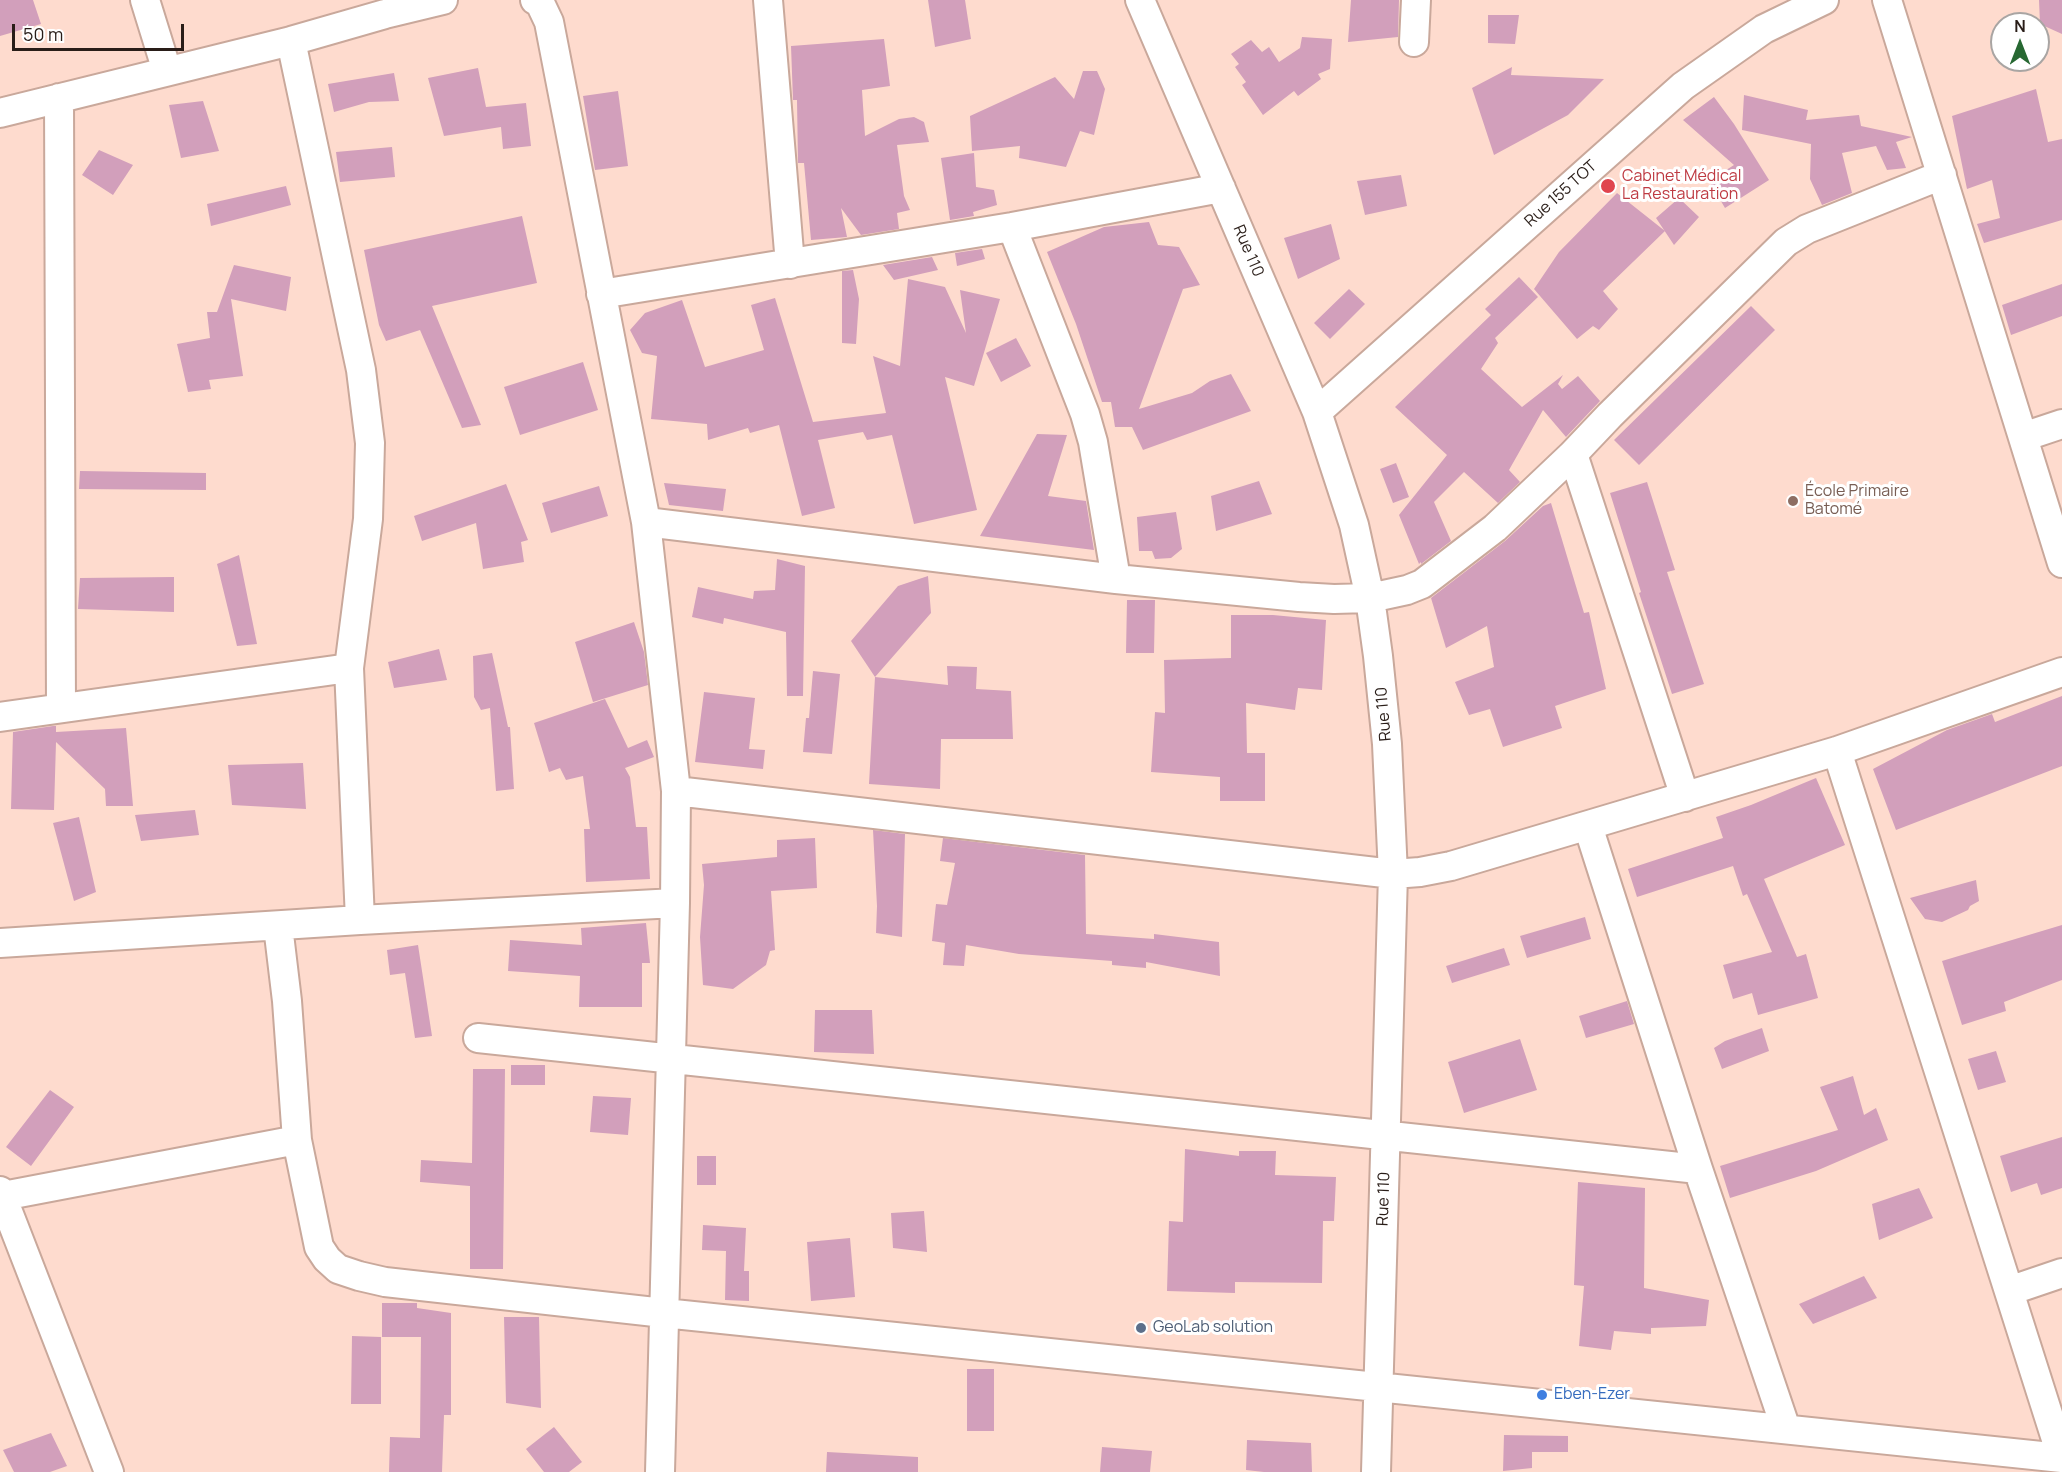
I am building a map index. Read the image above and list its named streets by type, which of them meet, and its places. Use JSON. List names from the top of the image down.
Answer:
{
  "streets": {
    "street": ["Rue 155 TOT", "Rue 110"]
  },
  "crossings": [
    ["Rue 155 TOT", "Rue 110"]
  ],
  "places": [
    "Cabinet Médical La Restauration",
    "École Primaire Batomé",
    "GeoLab solution",
    "Eben-Ezer"
  ],
  "scale_bar": "50 m",
  "north": "top"
}
